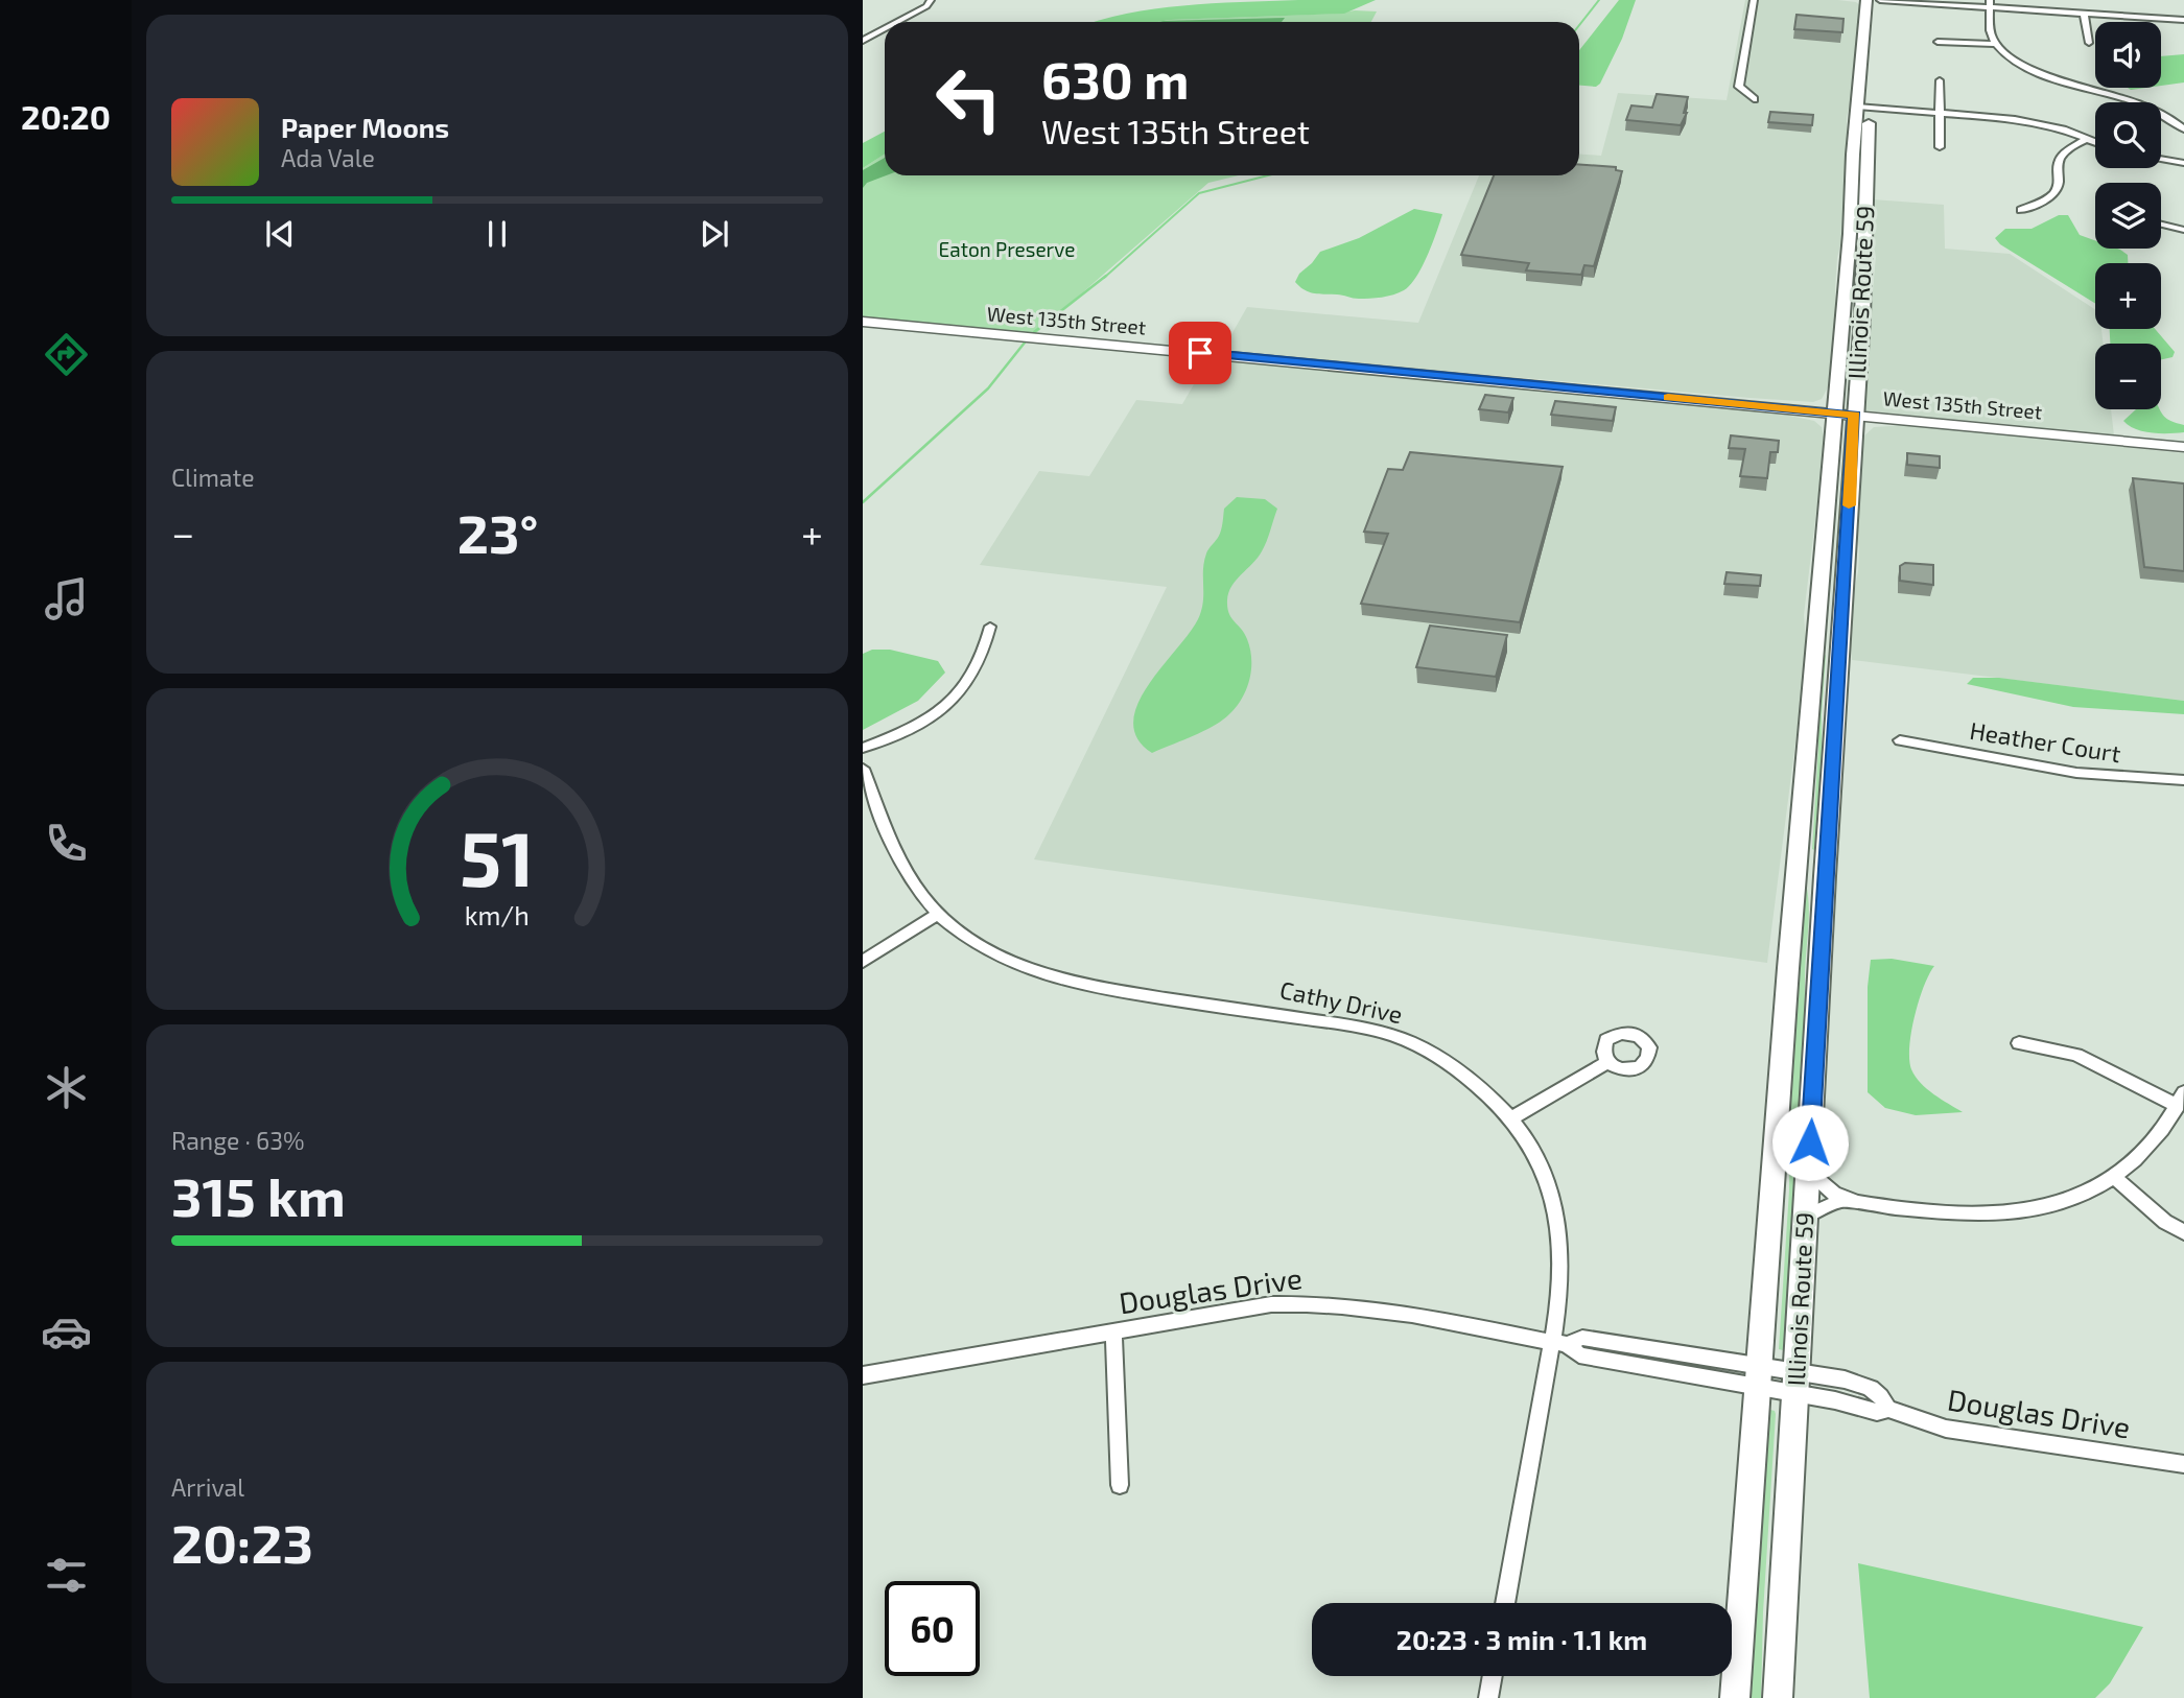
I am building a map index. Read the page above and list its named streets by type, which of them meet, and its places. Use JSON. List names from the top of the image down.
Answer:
{
  "streets": {
    "main road": ["Illinois Route 59"],
    "street": [
      "West 135th Street",
      "Heather Court",
      "Cathy Drive",
      "Douglas Drive"
    ]
  },
  "crossings": [
    ["Illinois Route 59", "West 135th Street"],
    ["Illinois Route 59", "Douglas Drive"],
    ["Cathy Drive", "Douglas Drive"]
  ],
  "parks": ["Eaton Preserve"],
  "page": {
    "tabs": "20:20",
    "map_buttons": ["+", "−"],
    "turn": ["630 m", "West 135th Street"],
    "song": ["Paper Moons", "Ada Vale"],
    "tile": [
      "Climate",
      ["Range · 63%", "315 km"],
      ["Arrival", "20:23"]
    ],
    "heat": ["−", "23°", "+"],
    "limit": "60",
    "trip": "20:23 · 3 min · 1.1 km",
    "gauge": ["51", "km/h"]
  }
}
